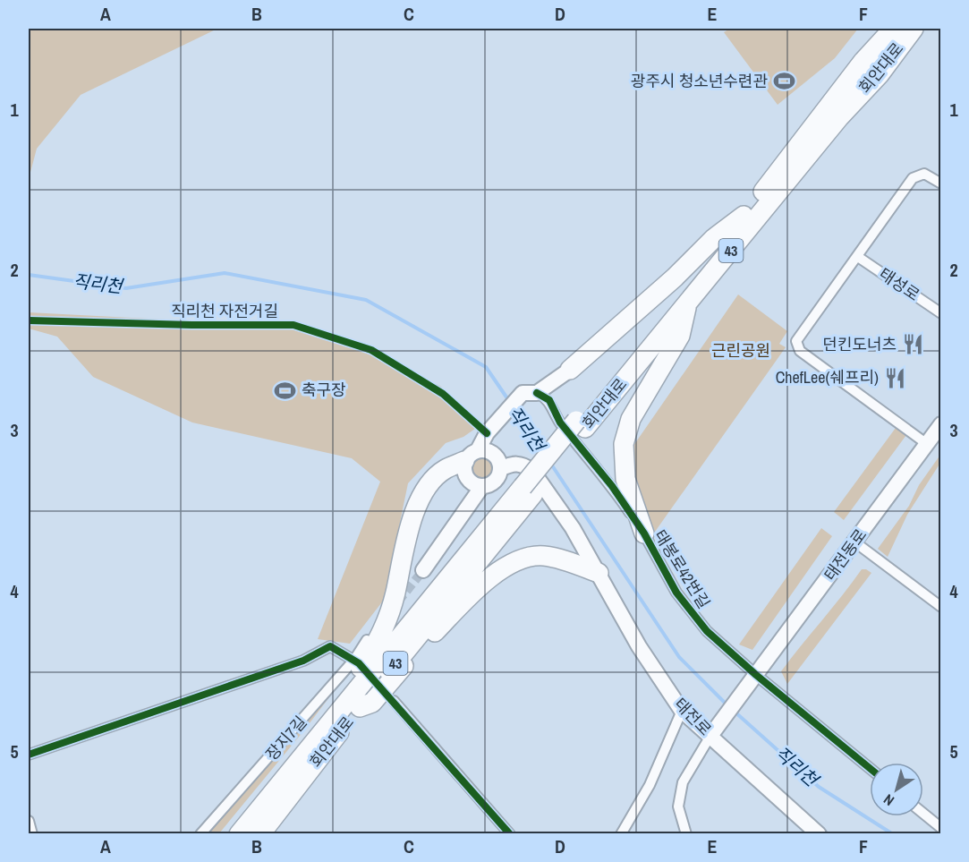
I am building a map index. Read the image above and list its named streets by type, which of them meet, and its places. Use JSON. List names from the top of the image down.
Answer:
{
  "streets": {
    "highway": ["회안대로", "43"],
    "street": [
      "태성로",
      "태전동로",
      "태봉로42번길",
      "태전로",
      "장지7길"
    ],
    "cycle path": ["직리천 자전거길"]
  },
  "crossings": [
    ["태전동로", "태봉로42번길"],
    ["태전동로", "태전로"]
  ],
  "water": ["직리천"],
  "parks": ["근린공원"],
  "places": {
    "sports": ["광주시 청소년수련관", "축구장"],
    "restaurant": ["던킨도너츠", "ChefLee(쉐프리)"]
  },
  "north": "bottom left",
  "grid": {
    "columns": [
      "A",
      "B",
      "C",
      "D",
      "E",
      "F"
    ],
    "rows": [
      "1",
      "2",
      "3",
      "4",
      "5"
    ]
  }
}
